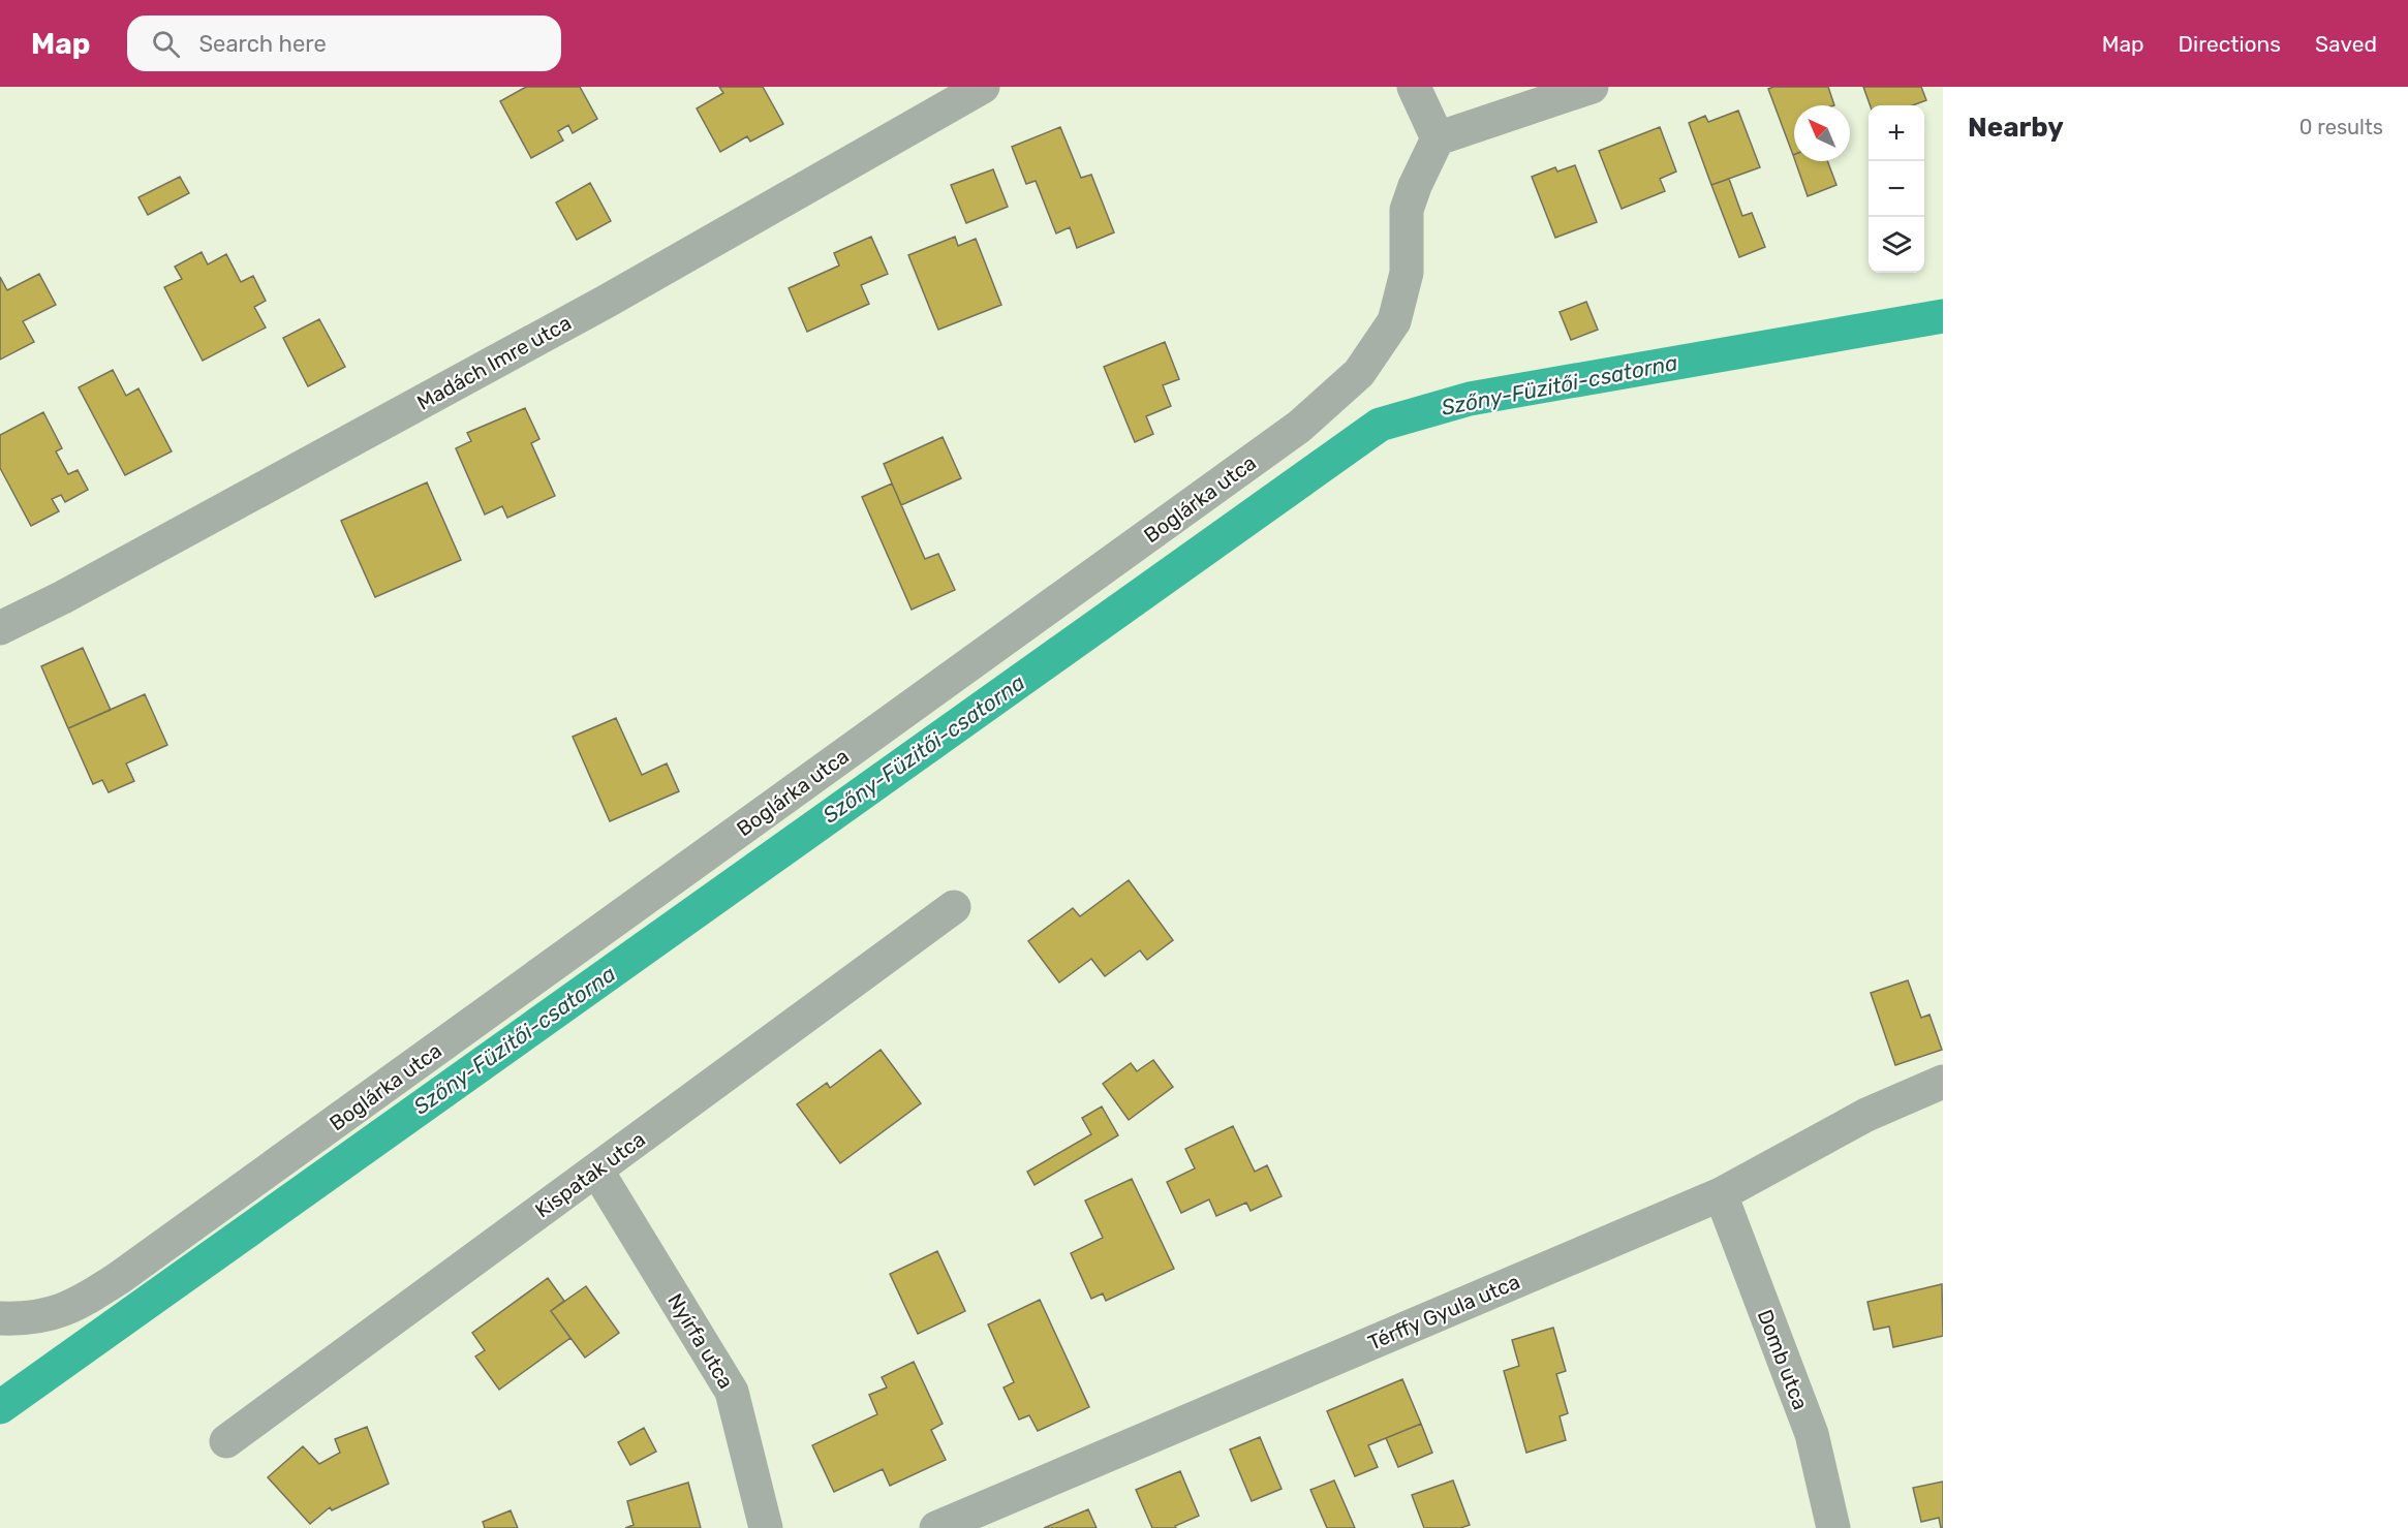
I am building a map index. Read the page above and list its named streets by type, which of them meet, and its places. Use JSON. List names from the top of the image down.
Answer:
{
  "streets": {
    "street": [
      "Madách Imre utca",
      "Boglárka utca",
      "Kispatak utca",
      "Térffy Gyula utca",
      "Nyírfa utca",
      "Domb utca"
    ]
  },
  "crossings": [
    ["Kispatak utca", "Nyírfa utca"],
    ["Térffy Gyula utca", "Domb utca"]
  ],
  "water": ["Szőny-Füzitői-csatorna"],
  "north": "top left",
  "page": {
    "header": "Map",
    "search": "Search here",
    "nav": ["Map", "Directions", "Saved"],
    "heading": ["Nearby", "0 results"],
    "map_buttons": ["+", "−"]
  }
}
